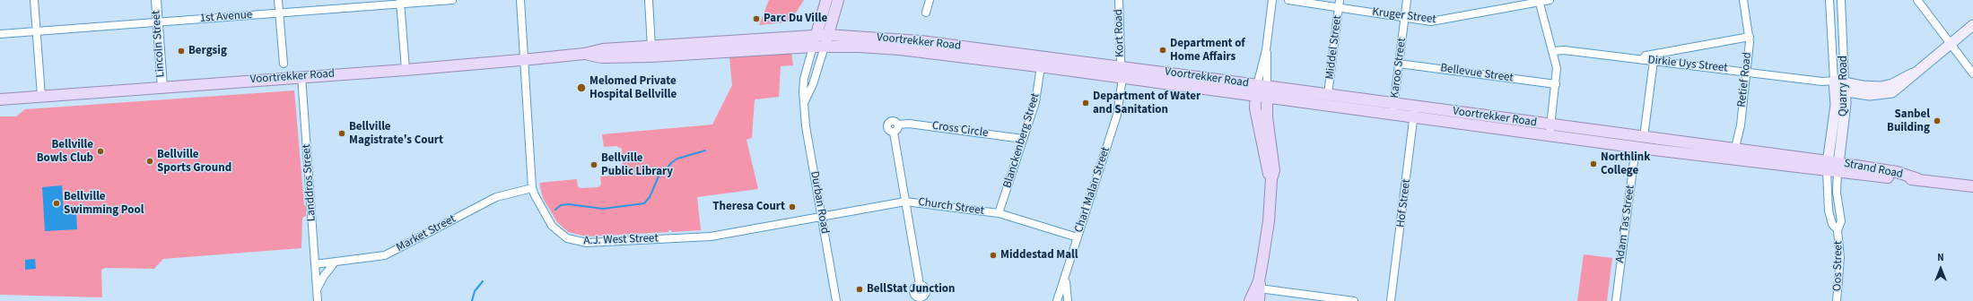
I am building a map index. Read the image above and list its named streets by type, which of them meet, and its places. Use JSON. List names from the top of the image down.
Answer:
{
  "streets": {
    "main road": [
      "Voortrekker Road",
      "Quarry Road",
      "Strand Road",
      "Durban Road"
    ],
    "street": [
      "Kruger Street",
      "1st Avenue",
      "Kort Road",
      "Lincoln Street",
      "Middel Street",
      "Dirkie Uys Street",
      "Karoo Street",
      "Bellevue Street",
      "Retief Road",
      "Cross Circle",
      "Blanckenberg Street",
      "Landdros Street",
      "Charl Malan Street",
      "Hof Street",
      "Church Street",
      "Adam Tas Street",
      "Market Street",
      "A.J. West Street",
      "Oos Street"
    ]
  },
  "crossings": [
    ["Kruger Street", "Middel Street"],
    ["Kruger Street", "Karoo Street"],
    ["1st Avenue", "Lincoln Street"],
    ["Kort Road", "Voortrekker Road"],
    ["Kort Road", "Charl Malan Street"],
    ["Voortrekker Road", "Lincoln Street"],
    ["Voortrekker Road", "Middel Street"],
    ["Voortrekker Road", "Karoo Street"],
    ["Voortrekker Road", "Retief Road"],
    ["Voortrekker Road", "Quarry Road"],
    ["Voortrekker Road", "Blanckenberg Street"],
    ["Voortrekker Road", "Strand Road"],
    ["Voortrekker Road", "Landdros Street"],
    ["Voortrekker Road", "Charl Malan Street"],
    ["Voortrekker Road", "Durban Road"],
    ["Voortrekker Road", "Hof Street"],
    ["Voortrekker Road", "Adam Tas Street"],
    ["Voortrekker Road", "A.J. West Street"],
    ["Voortrekker Road", "Oos Street"],
    ["Dirkie Uys Street", "Retief Road"],
    ["Dirkie Uys Street", "Quarry Road"],
    ["Karoo Street", "Bellevue Street"],
    ["Quarry Road", "Strand Road"],
    ["Quarry Road", "Oos Street"],
    ["Cross Circle", "Blanckenberg Street"],
    ["Cross Circle", "Church Street"],
    ["Blanckenberg Street", "Church Street"],
    ["Strand Road", "Oos Street"],
    ["Landdros Street", "Market Street"],
    ["Charl Malan Street", "Church Street"],
    ["Durban Road", "Church Street"],
    ["Durban Road", "A.J. West Street"],
    ["Church Street", "A.J. West Street"],
    ["Market Street", "A.J. West Street"]
  ],
  "places": [
    "Parc Du Ville",
    "Department of Home Affairs",
    "Bergsig",
    "Melomed Private Hospital Bellville",
    "Department of Water and Sanitation",
    "Sanbel Building",
    "Bellville Magistrate's Court",
    "Bellville Bowls Club",
    "Bellville Sports Ground",
    "Northlink College",
    "Bellville Public Library",
    "Bellville Swimming Pool",
    "Theresa Court",
    "Middestad Mall",
    "BellStat Junction"
  ],
  "north": "top"
}
